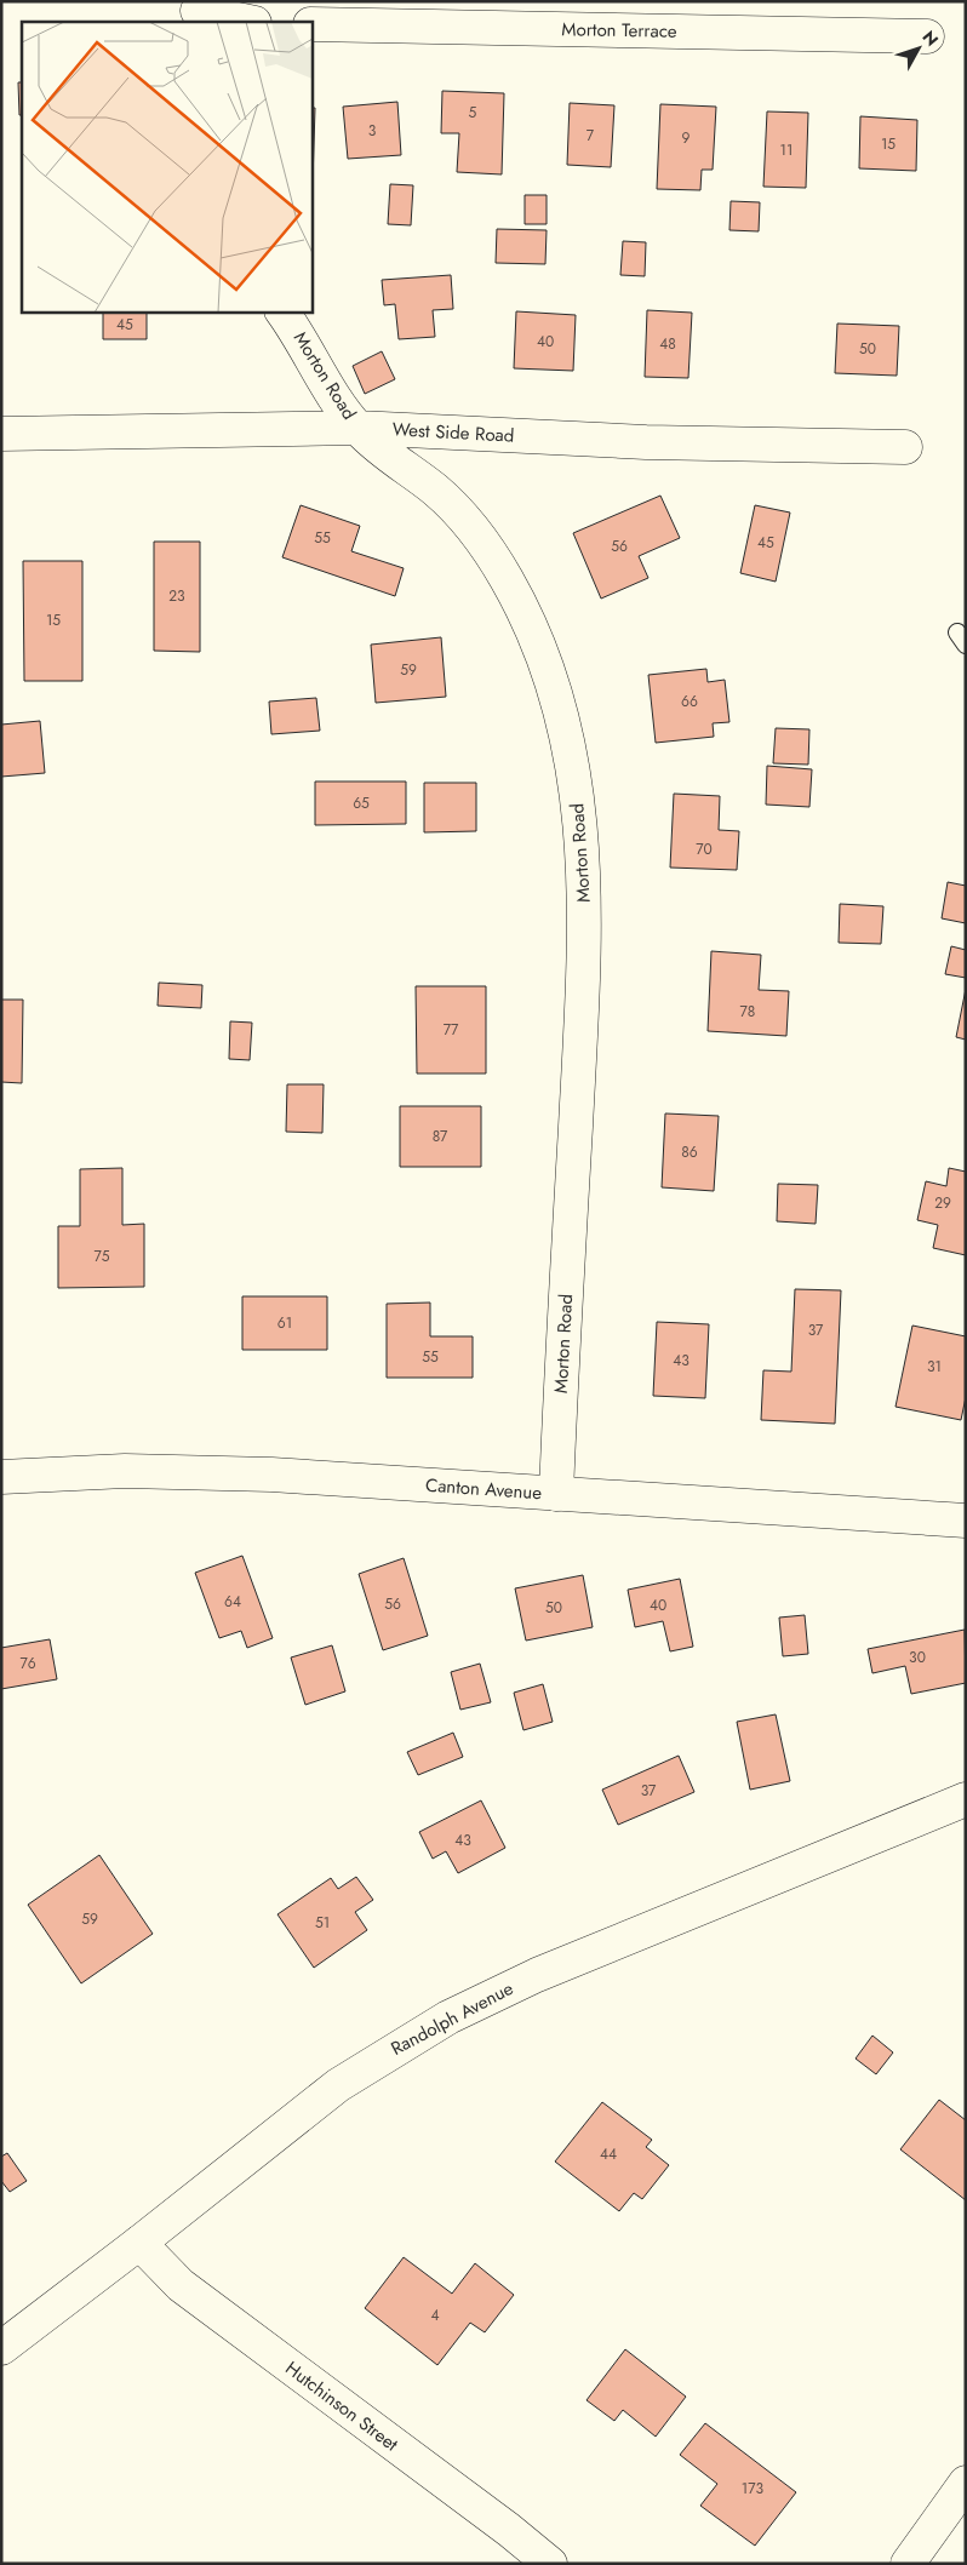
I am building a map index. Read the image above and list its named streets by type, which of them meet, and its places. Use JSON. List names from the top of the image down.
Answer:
{
  "streets": {
    "street": [
      "Morton Terrace",
      "Morton Road",
      "West Side Road",
      "Canton Avenue",
      "Randolph Avenue",
      "Hutchinson Street"
    ]
  },
  "crossings": [
    ["Morton Road", "West Side Road"],
    ["Morton Road", "Canton Avenue"],
    ["Randolph Avenue", "Hutchinson Street"]
  ],
  "house_numbers": [
    "5",
    "3",
    "7",
    "9",
    "15",
    "11",
    "45",
    "40",
    "48",
    "50",
    "55",
    "45",
    "56",
    "23",
    "15",
    "59",
    "66",
    "65",
    "70",
    "78",
    "77",
    "87",
    "86",
    "29",
    "75",
    "61",
    "37",
    "55",
    "43",
    "31",
    "64",
    "56",
    "40",
    "50",
    "30",
    "76",
    "37",
    "43",
    "59",
    "51",
    "44",
    "4",
    "173"
  ],
  "north": "top right"
}
